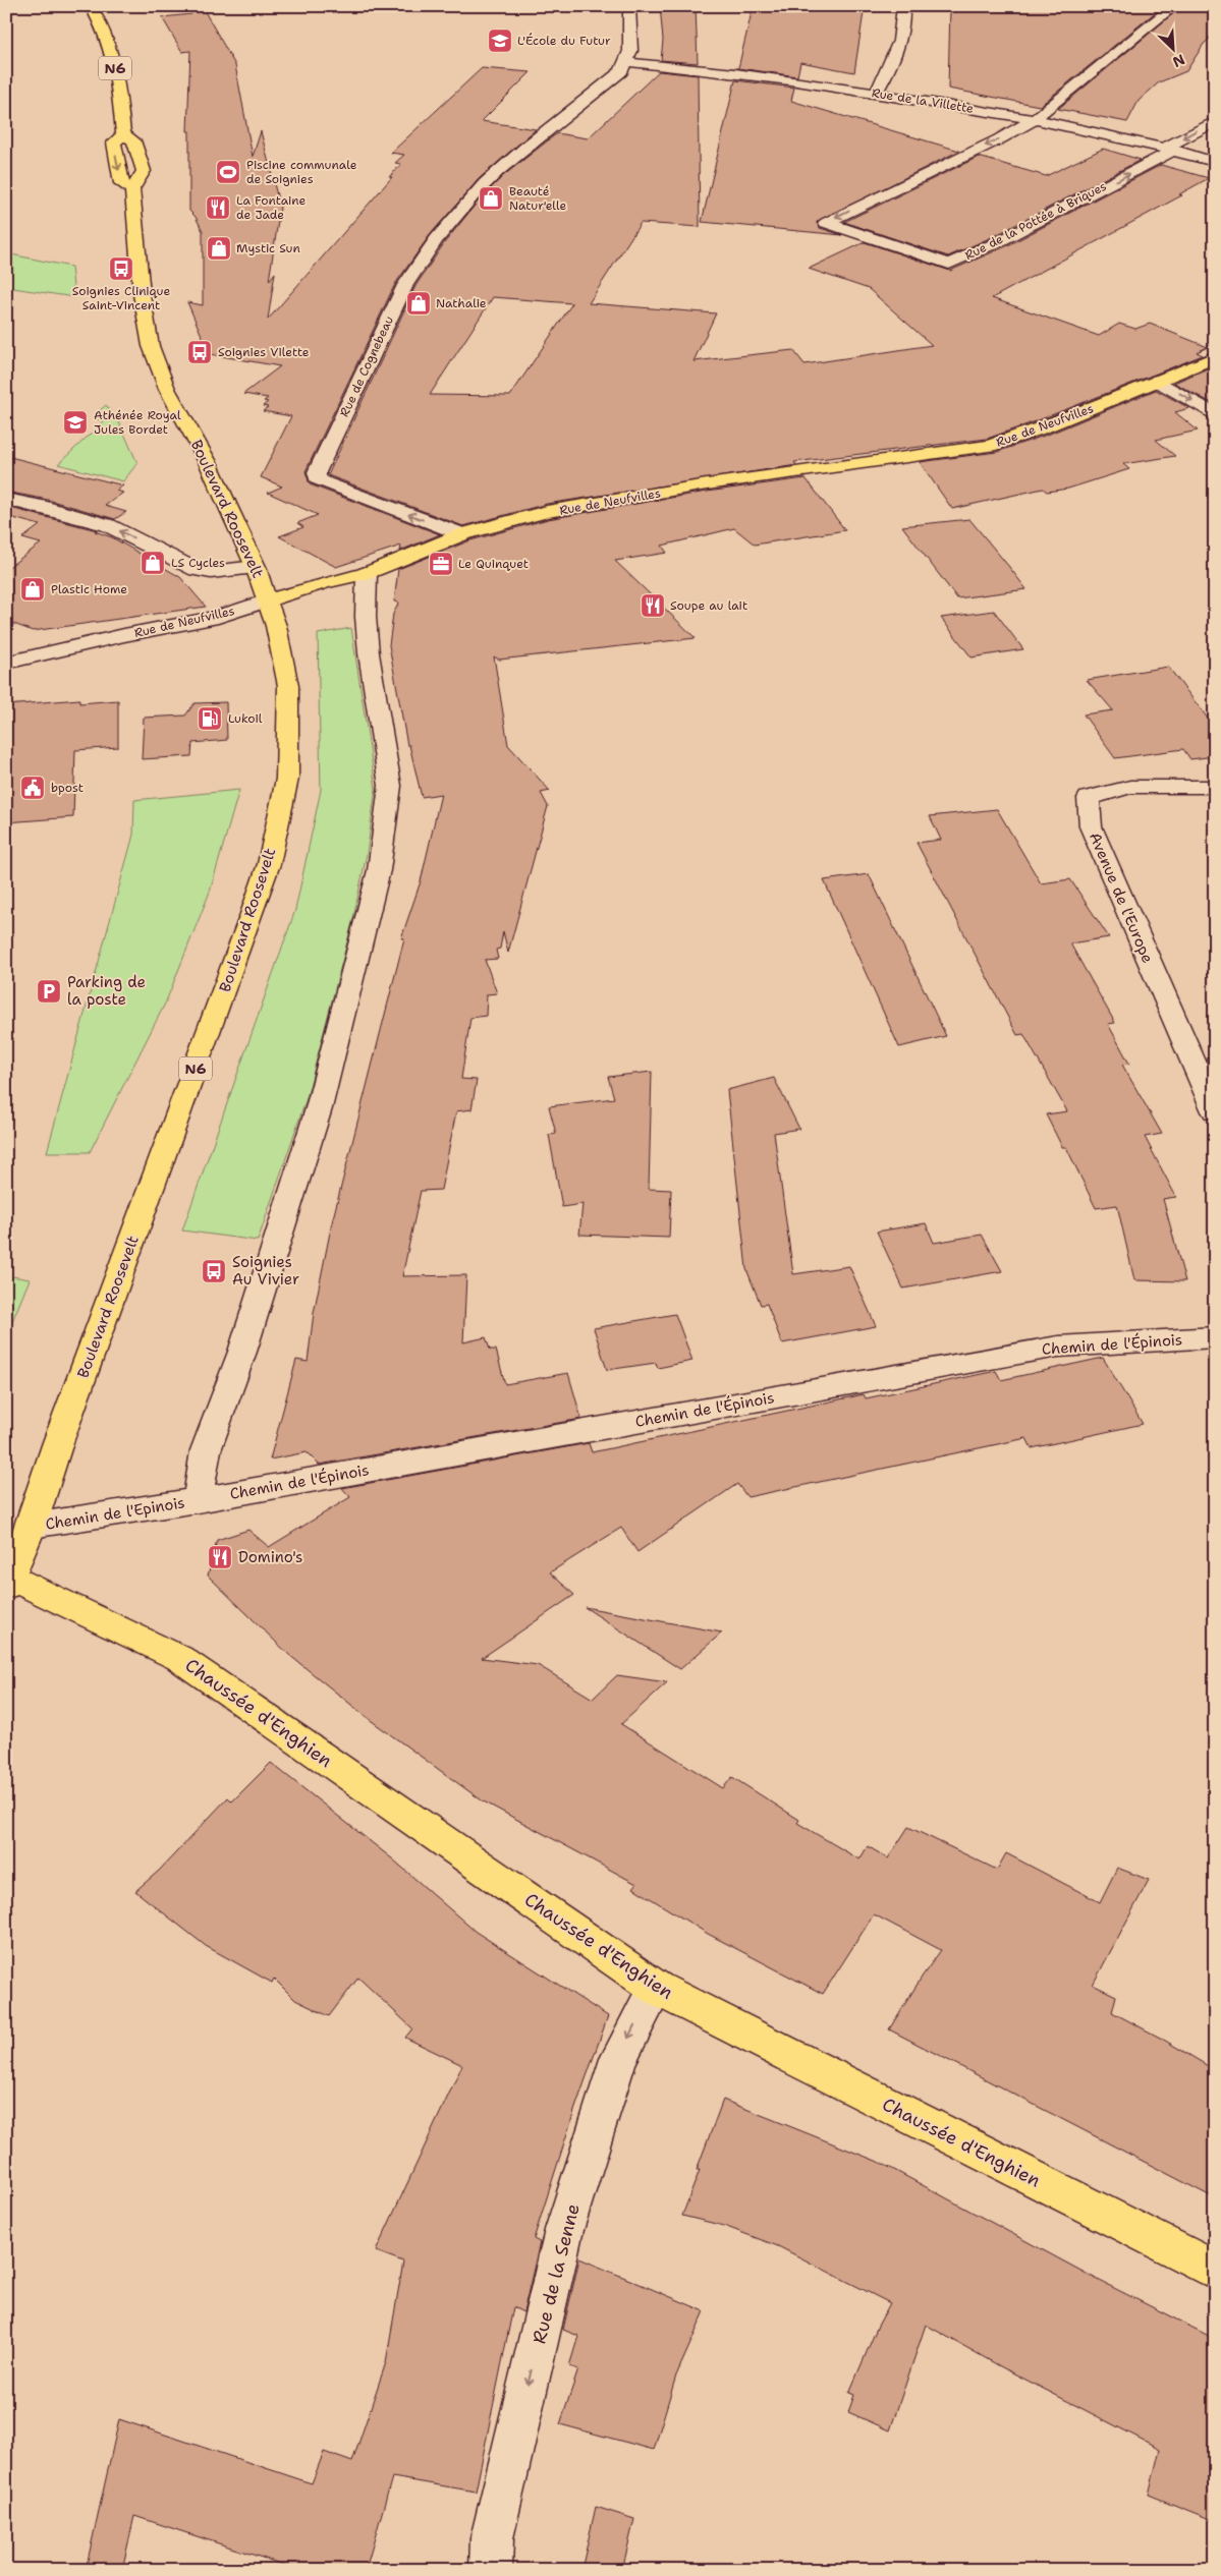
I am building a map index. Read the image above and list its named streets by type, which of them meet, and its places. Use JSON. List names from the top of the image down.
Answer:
{
  "streets": {
    "main road": [
      "N6",
      "Rue de Neufvilles",
      "Boulevard Roosevelt",
      "Chaussée d'Enghien"
    ],
    "street": [
      "Rue de la Villette",
      "Rue de la Pottée à Briques",
      "Rue de Cognebeau",
      "Avenue de l'Europe",
      "Chemin de l'Épinois",
      "Chemin de l'Epinois",
      "Rue de la Senne"
    ]
  },
  "crossings": [
    ["N6", "Boulevard Roosevelt"],
    ["N6", "Chemin de l'Epinois"],
    ["N6", "Chaussée d'Enghien"],
    ["Rue de la Villette", "Rue de la Pottée à Briques"],
    ["Rue de la Villette", "Rue de Cognebeau"],
    ["Rue de Cognebeau", "Rue de Neufvilles"],
    ["Rue de Neufvilles", "Boulevard Roosevelt"],
    ["Boulevard Roosevelt", "Chemin de l'Epinois"],
    ["Chemin de l'Épinois", "Chemin de l'Epinois"],
    ["Chaussée d'Enghien", "Rue de la Senne"]
  ],
  "one_way": ["Rue de la Senne"],
  "places": {
    "school or university": ["L'École du Futur", "Athénée Royal Jules Bordet"],
    "sports": ["Piscine communale de Soignies"],
    "shop": [
      "Beauté Natur'elle",
      "Mystic Sun",
      "Nathalie",
      "LS Cycles",
      "Plastic Home"
    ],
    "restaurant": ["La Fontaine de Jade", "Soupe au lait", "Domino's"],
    "bus stop": ["Soignies Clinique Saint-Vincent", "Soignies Vilette", "Soignies Au Vivier"],
    "office": ["Le Quinquet"],
    "fuel station": ["Lukoil"],
    "public building": ["bpost"],
    "parking": ["Parking de la poste"]
  },
  "north": "bottom right"
}
